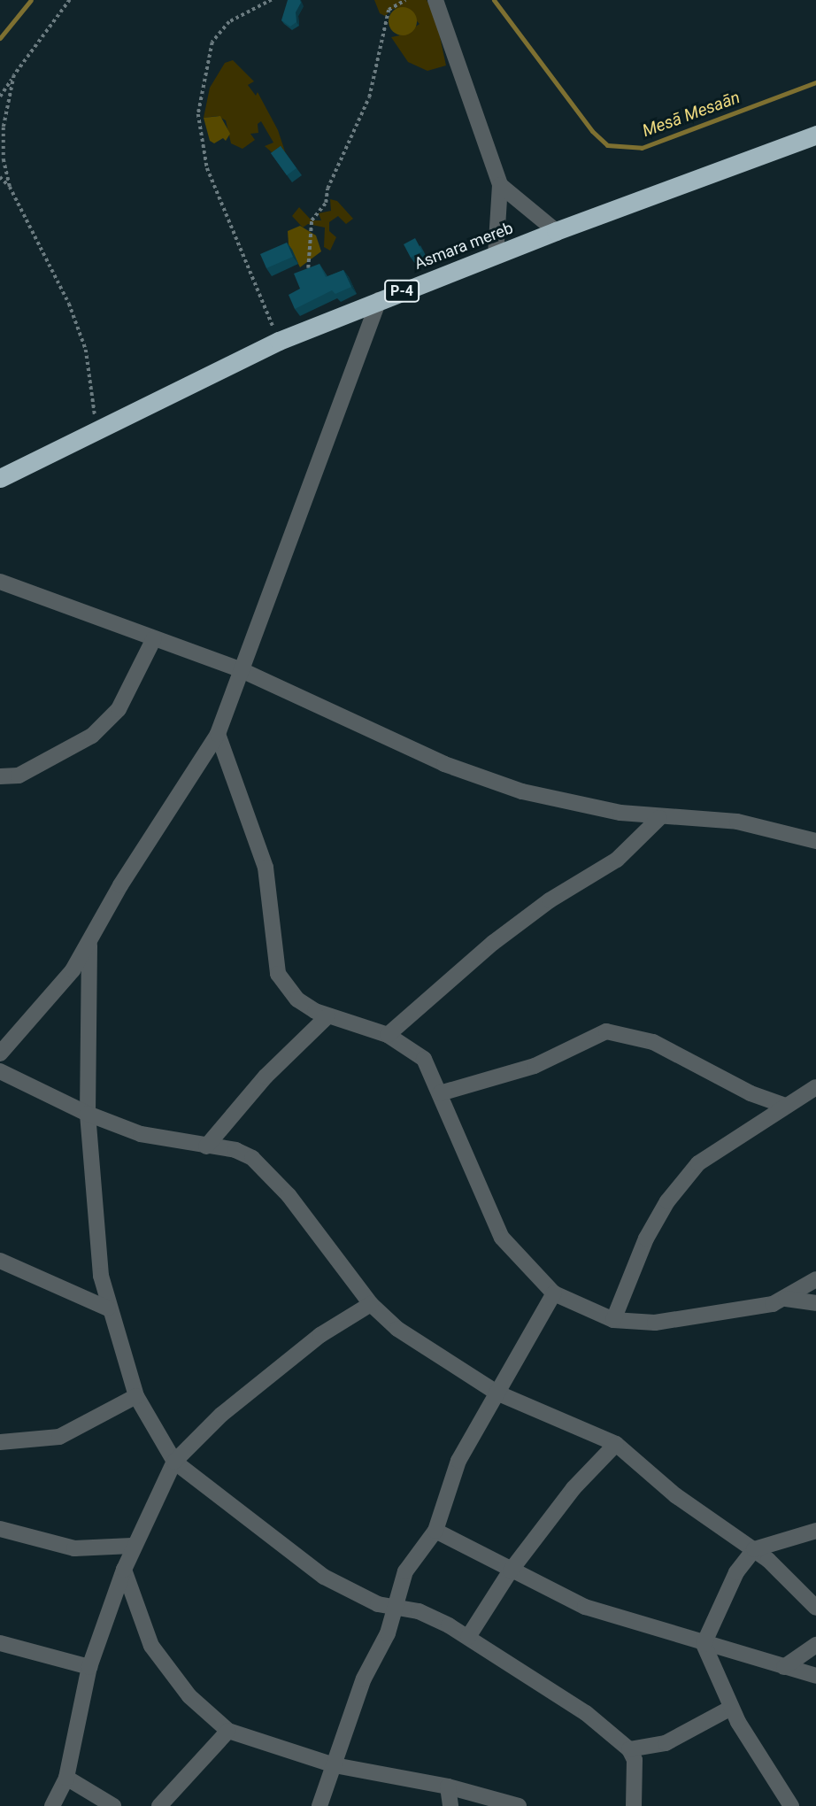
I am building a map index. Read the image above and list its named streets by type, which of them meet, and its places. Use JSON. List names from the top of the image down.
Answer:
{
  "streets": {
    "highway": ["Asmara mereb", "P-4"]
  },
  "water": ["Mesā Mesaān"]
}
